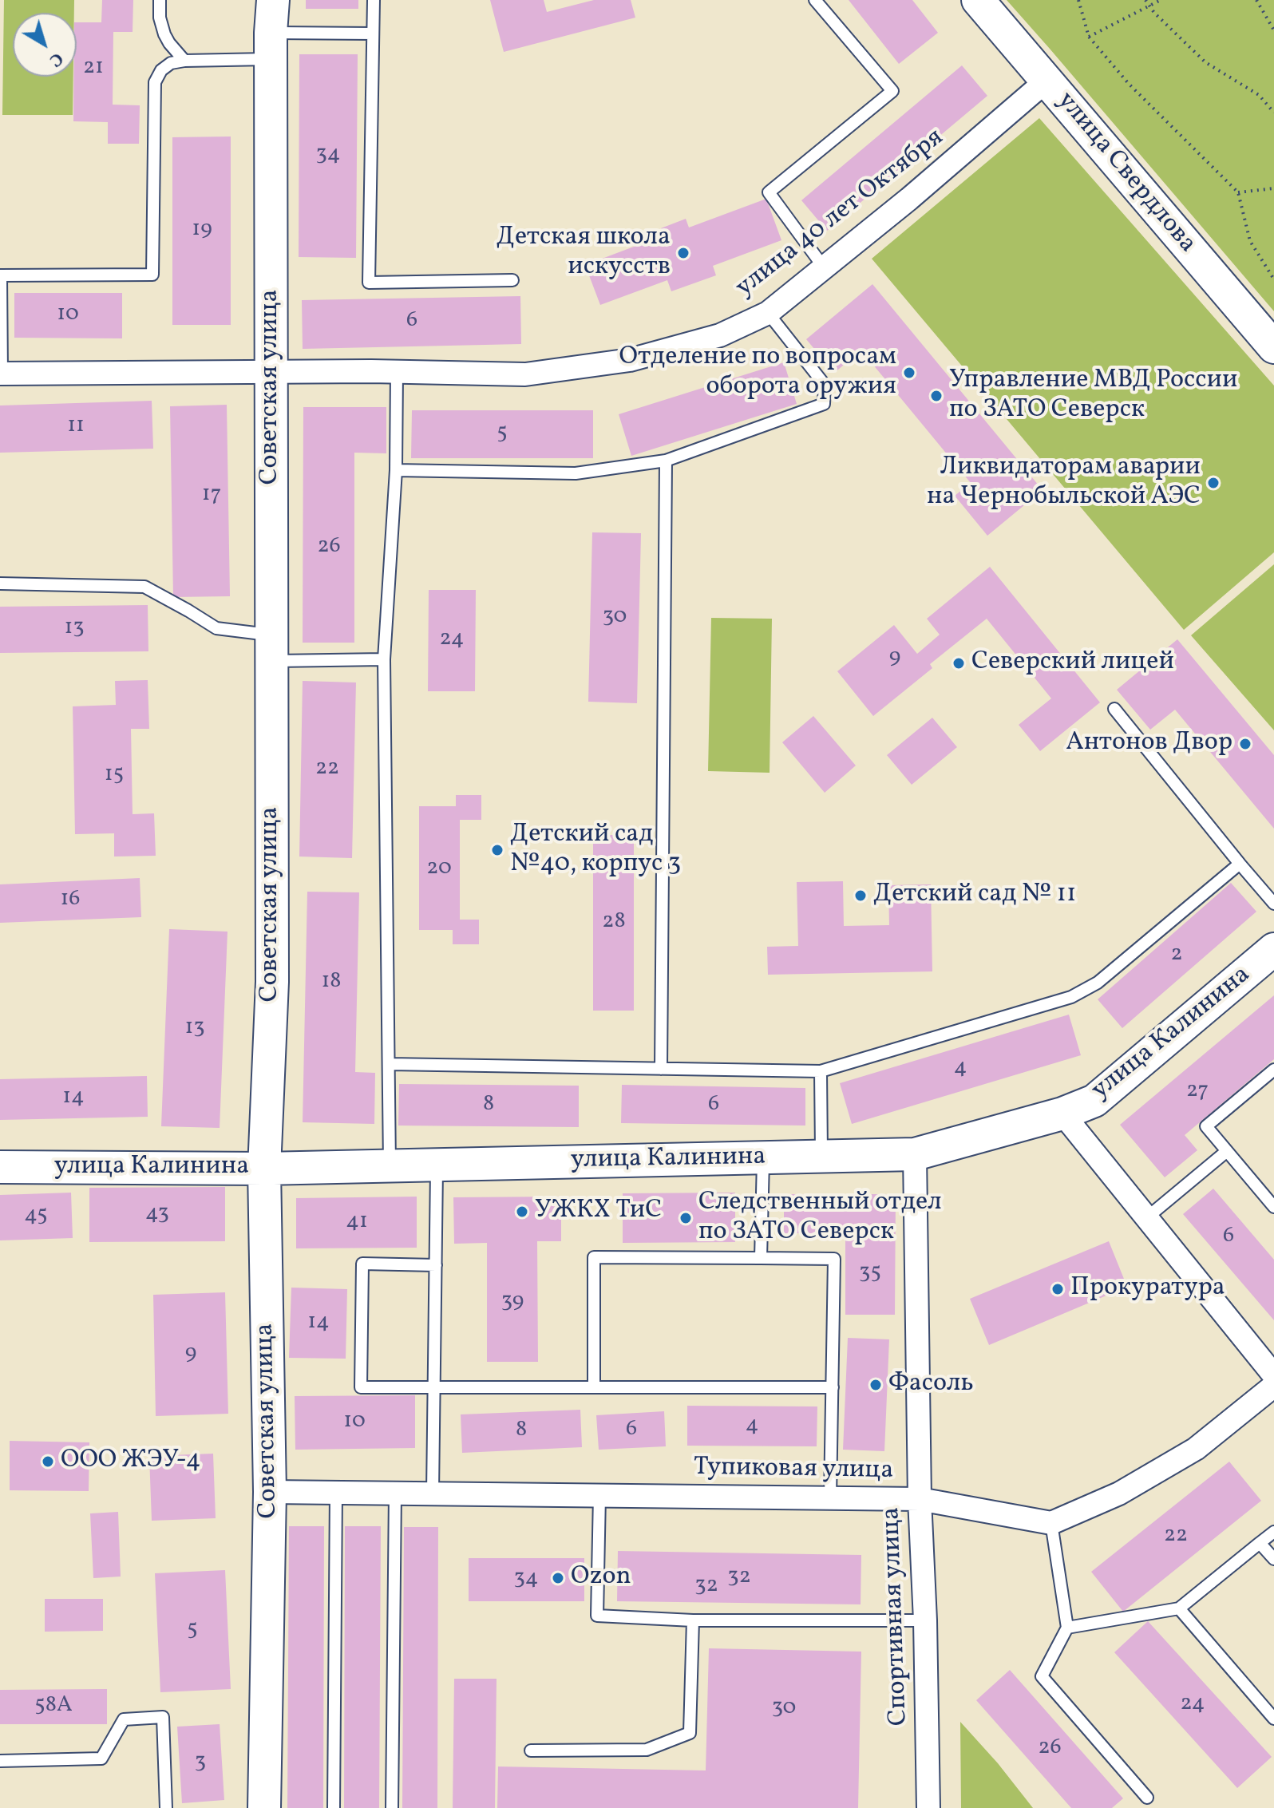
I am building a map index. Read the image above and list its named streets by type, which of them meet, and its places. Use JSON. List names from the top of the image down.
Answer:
{
  "streets": {
    "street": [
      "улица Свердлова",
      "улица 40 лет Октября",
      "Советская улица",
      "улица Калинина",
      "Тупиковая улица",
      "Спортивная улица"
    ]
  },
  "crossings": [
    ["улица Свердлова", "улица 40 лет Октября"],
    ["улица 40 лет Октября", "Советская улица"],
    ["Советская улица", "улица Калинина"],
    ["Советская улица", "Тупиковая улица"],
    ["улица Калинина", "Спортивная улица"],
    ["Тупиковая улица", "Спортивная улица"]
  ],
  "places": [
    "Детская школа искусств",
    "Отделение по вопросам оборота оружия",
    "Управление МВД России по ЗАТО Северск",
    "Ликвидаторам аварии на Чернобыльской АЭС",
    "Северский лицей",
    "Антонов Двор",
    "Детский сад №40, корпус 3",
    "Детский сад № 11",
    "УЖКХ ТиС",
    "Следственный отдел по ЗАТО Северск",
    "Прокуратура",
    "Фасоль",
    "ООО ЖЭУ-4",
    "Ozon"
  ],
  "house_numbers": [
    "21",
    "34",
    "19",
    "10",
    "6",
    "11",
    "5",
    "17",
    "26",
    "30",
    "13",
    "24",
    "9",
    "22",
    "15",
    "20",
    "16",
    "28",
    "2",
    "18",
    "13",
    "4",
    "27",
    "14",
    "8",
    "6",
    "43",
    "45",
    "41",
    "6",
    "35",
    "39",
    "14",
    "9",
    "10",
    "4",
    "6",
    "8",
    "22",
    "32",
    "34",
    "32",
    "5",
    "24",
    "58А",
    "30",
    "26",
    "3"
  ],
  "north": "bottom right"
}
